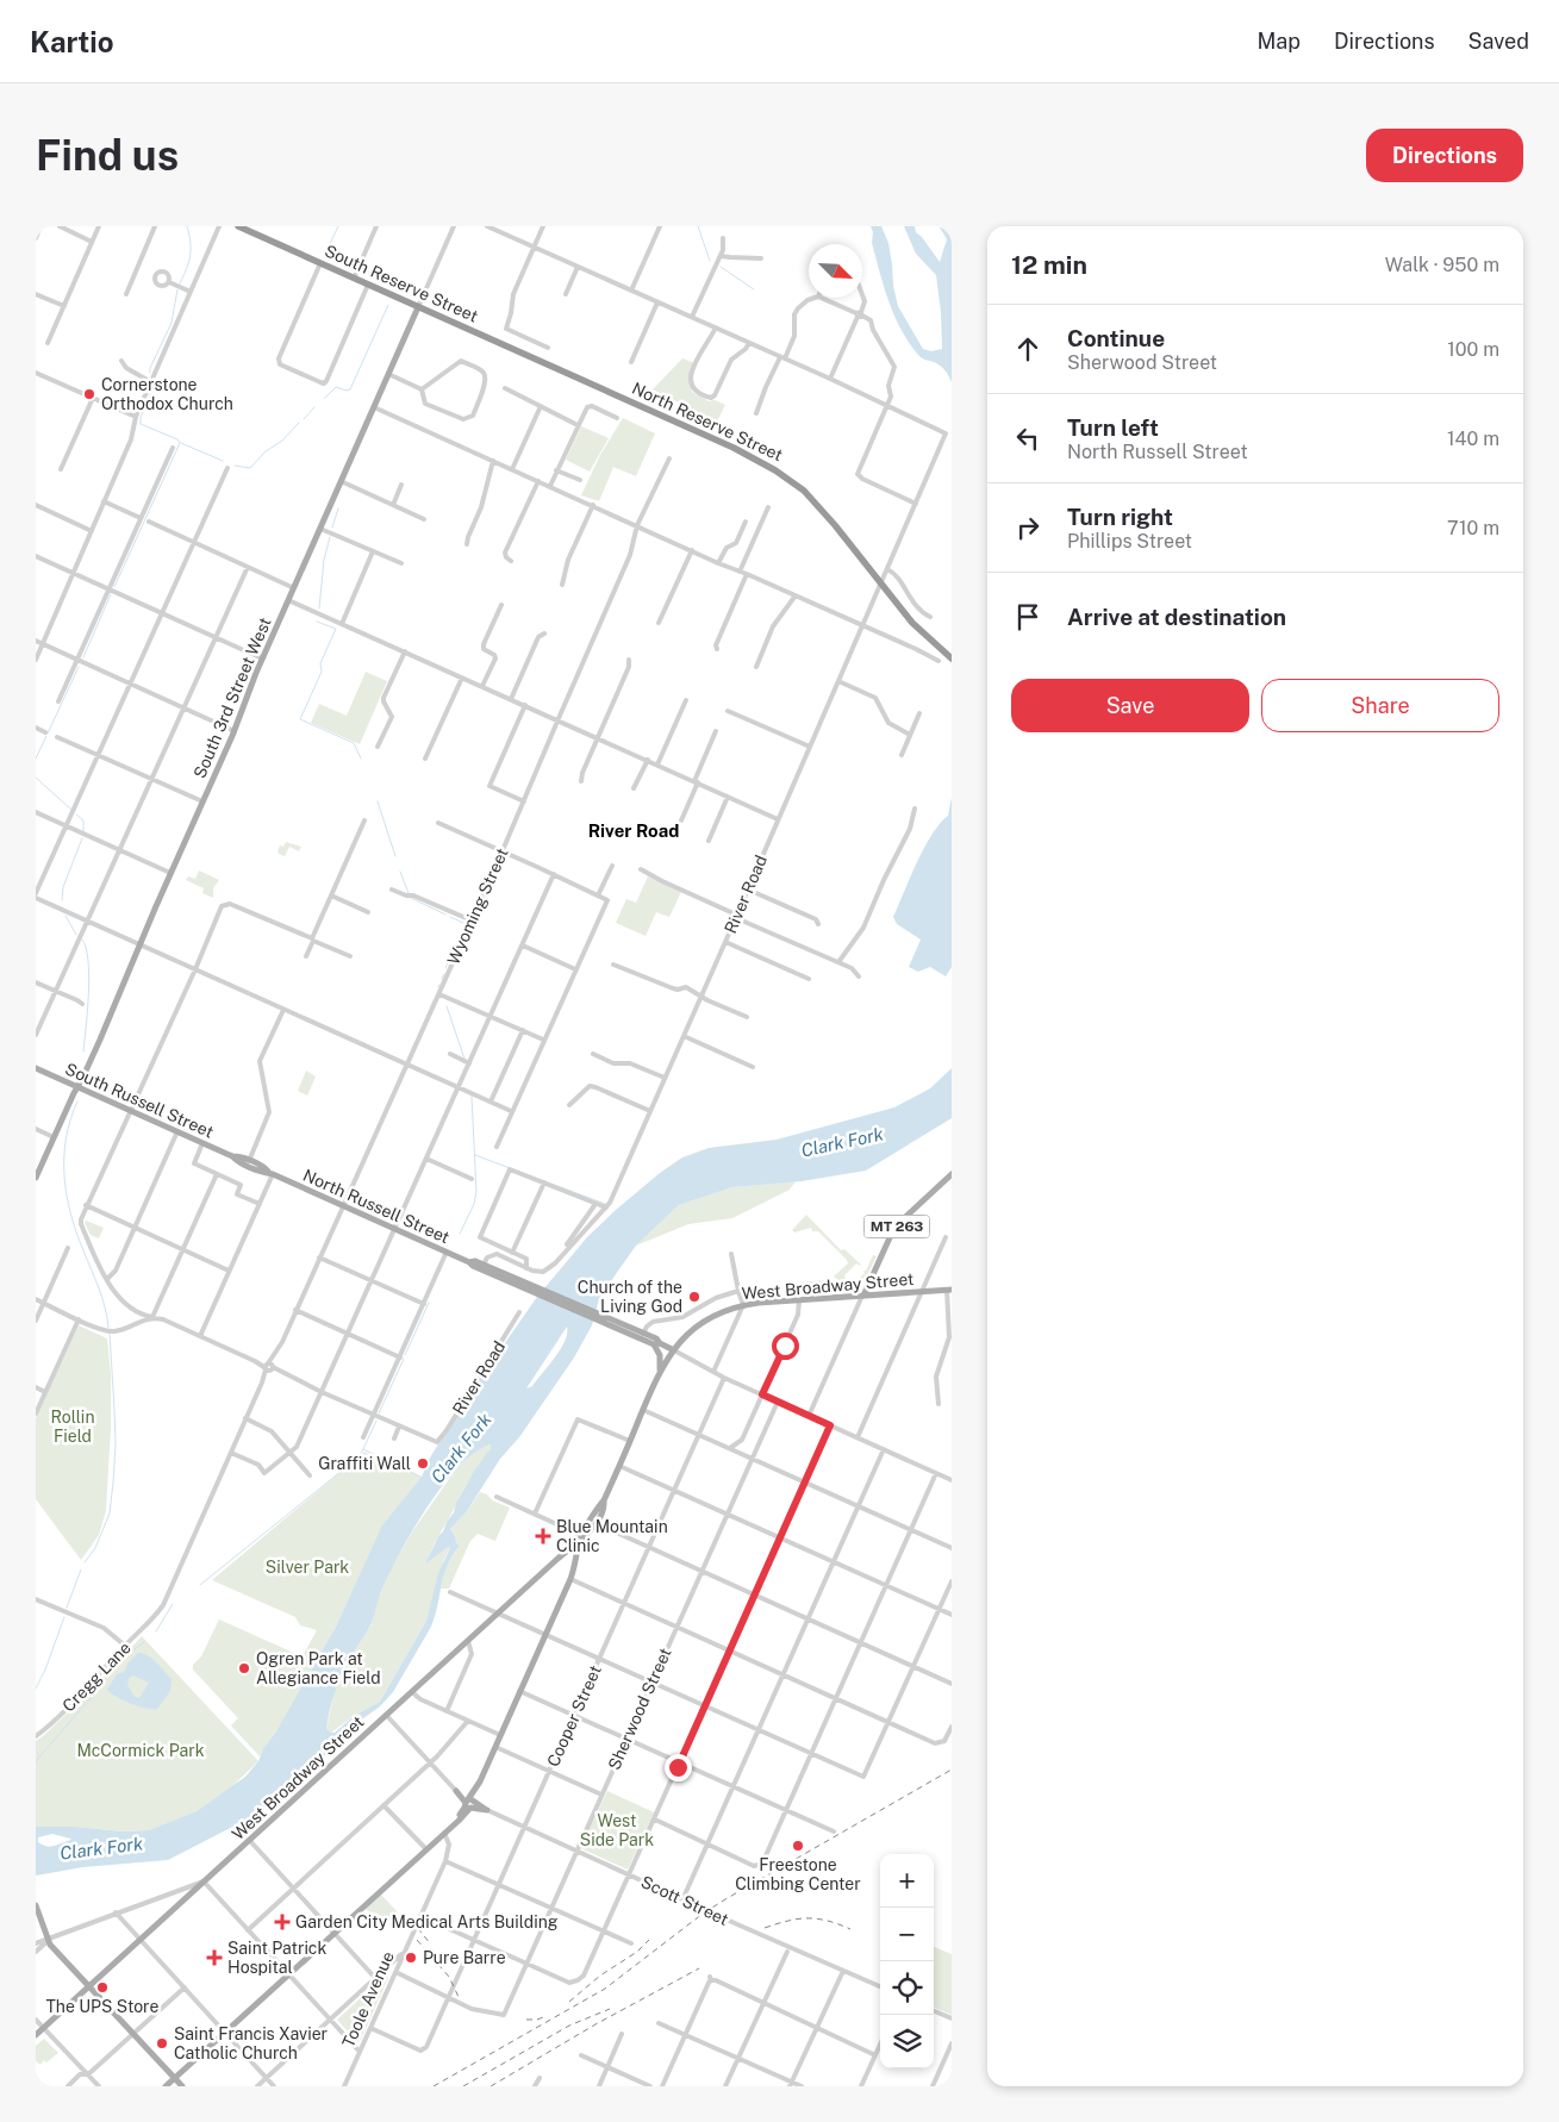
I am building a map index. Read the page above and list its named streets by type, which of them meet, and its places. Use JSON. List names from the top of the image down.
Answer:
{
  "streets": {
    "highway": ["South Reserve Street", "North Reserve Street"],
    "main road": [
      "South 3rd Street West",
      "South Russell Street",
      "North Russell Street",
      "MT 263",
      "West Broadway Street"
    ],
    "street": [
      "River Road",
      "Wyoming Street",
      "Cregg Lane",
      "Sherwood Street",
      "Cooper Street",
      "Scott Street",
      "Toole Avenue"
    ]
  },
  "crossings": [
    ["South Reserve Street", "North Reserve Street"],
    ["South Reserve Street", "South 3rd Street West"],
    ["North Reserve Street", "River Road"],
    ["South 3rd Street West", "South Russell Street"],
    ["Wyoming Street", "North Russell Street"],
    ["Wyoming Street", "Cregg Lane"],
    ["South Russell Street", "North Russell Street"],
    ["North Russell Street", "West Broadway Street"],
    ["North Russell Street", "Sherwood Street"],
    ["North Russell Street", "Cooper Street"],
    ["MT 263", "West Broadway Street"],
    ["Sherwood Street", "Cooper Street"],
    ["Sherwood Street", "Scott Street"],
    ["Cooper Street", "Scott Street"],
    ["Cooper Street", "Toole Avenue"]
  ],
  "districts": ["River Road"],
  "water": ["Clark Fork"],
  "parks": [
    "Rollin Field",
    "Silver Park",
    "McCormick Park",
    "West Side Park"
  ],
  "places": {
    "other": [
      "Cornerstone Orthodox Church",
      "Church of the Living God",
      "Graffiti Wall",
      "Ogren Park at Allegiance Field",
      "Freestone Climbing Center",
      "Pure Barre",
      "The UPS Store",
      "Saint Francis Xavier Catholic Church"
    ],
    "health": ["Blue Mountain Clinic", "Garden City Medical Arts Building", "Saint Patrick Hospital"]
  },
  "north": "bottom right",
  "page": {
    "header": "Kartio",
    "nav": ["Map", "Directions", "Saved"],
    "buttons": [
      "Directions",
      ["Save", "Share"]
    ],
    "title": "Find us",
    "heading": ["12 min", "Walk · 950 m"],
    "list": [
      ["Continue", "Sherwood Street", "100 m"],
      ["Turn left", "North Russell Street", "140 m"],
      ["Turn right", "Phillips Street", "710 m"],
      "Arrive at destination"
    ],
    "map_buttons": ["+", "−"]
  }
}
